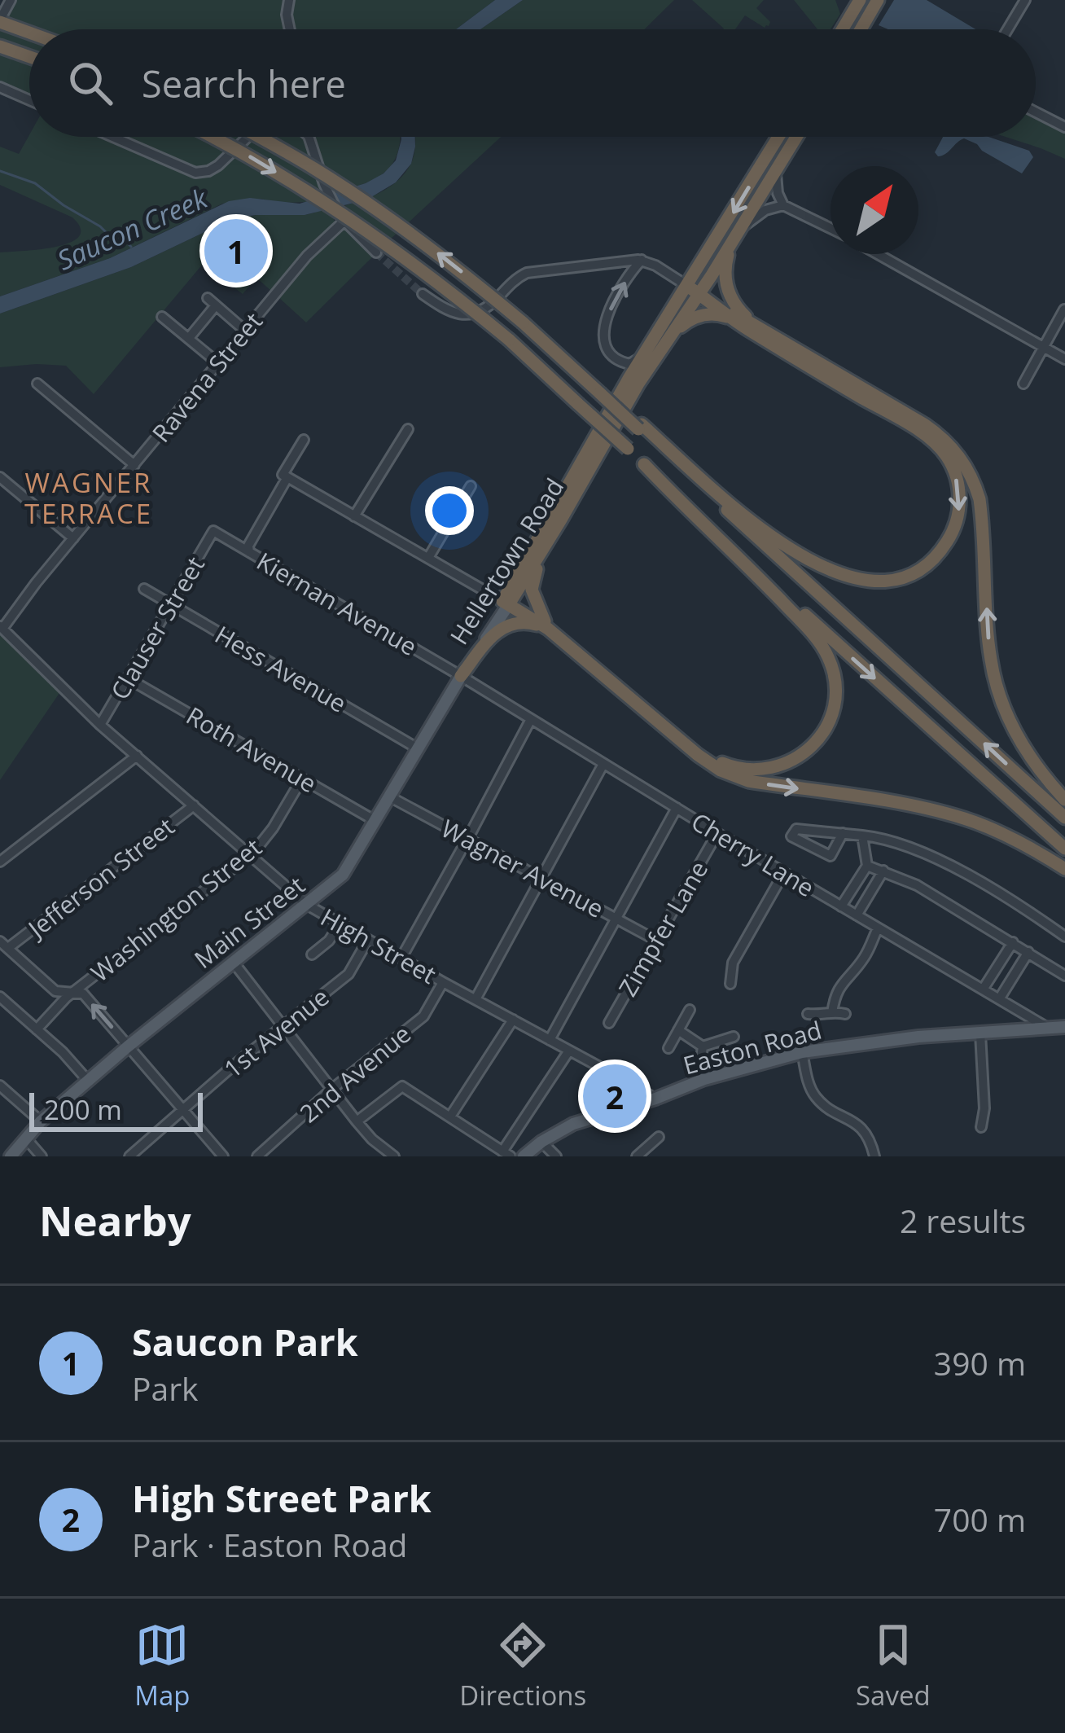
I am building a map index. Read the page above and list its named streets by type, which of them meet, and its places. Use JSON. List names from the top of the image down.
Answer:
{
  "streets": {
    "highway": ["Hellertown Road"],
    "main road": ["Main Street", "Easton Road"],
    "street": [
      "Ravena Street",
      "Kiernan Avenue",
      "Clauser Street",
      "Hess Avenue",
      "Roth Avenue",
      "Cherry Lane",
      "Wagner Avenue",
      "Jefferson Street",
      "Washington Street",
      "Zimpfer Lane",
      "High Street",
      "1st Avenue",
      "2nd Avenue"
    ]
  },
  "crossings": [
    ["Ravena Street", "High Street"],
    ["Hellertown Road", "Kiernan Avenue"],
    ["Hellertown Road", "Cherry Lane"],
    ["Hellertown Road", "Main Street"],
    ["Kiernan Avenue", "Clauser Street"],
    ["Kiernan Avenue", "Cherry Lane"],
    ["Kiernan Avenue", "Main Street"],
    ["Clauser Street", "Hess Avenue"],
    ["Clauser Street", "Roth Avenue"],
    ["Clauser Street", "High Street"],
    ["Hess Avenue", "Main Street"],
    ["Roth Avenue", "Washington Street"],
    ["Roth Avenue", "Main Street"],
    ["Cherry Lane", "Main Street"],
    ["Cherry Lane", "Zimpfer Lane"],
    ["Cherry Lane", "Easton Road"],
    ["Wagner Avenue", "Main Street"],
    ["Wagner Avenue", "Zimpfer Lane"],
    ["Jefferson Street", "High Street"],
    ["Washington Street", "High Street"],
    ["Main Street", "High Street"],
    ["High Street", "1st Avenue"],
    ["High Street", "Easton Road"],
    ["High Street", "2nd Avenue"]
  ],
  "districts": ["WAGNER TERRACE"],
  "water": ["Saucon Creek"],
  "scale_bar": "200 m",
  "north": "top right",
  "page": {
    "search": "Search here",
    "pins": ["1", "2"],
    "scale": "200 m",
    "heading": ["Nearby", "2 results"],
    "list": [
      {
        "mark": "1",
        "name": "Saucon Park",
        "note": "Park",
        "value": "390 m"
      },
      {
        "mark": "2",
        "name": "High Street Park",
        "note": "Park · Easton Road",
        "value": "700 m"
      }
    ],
    "nav": ["Map", "Directions", "Saved"]
  }
}
